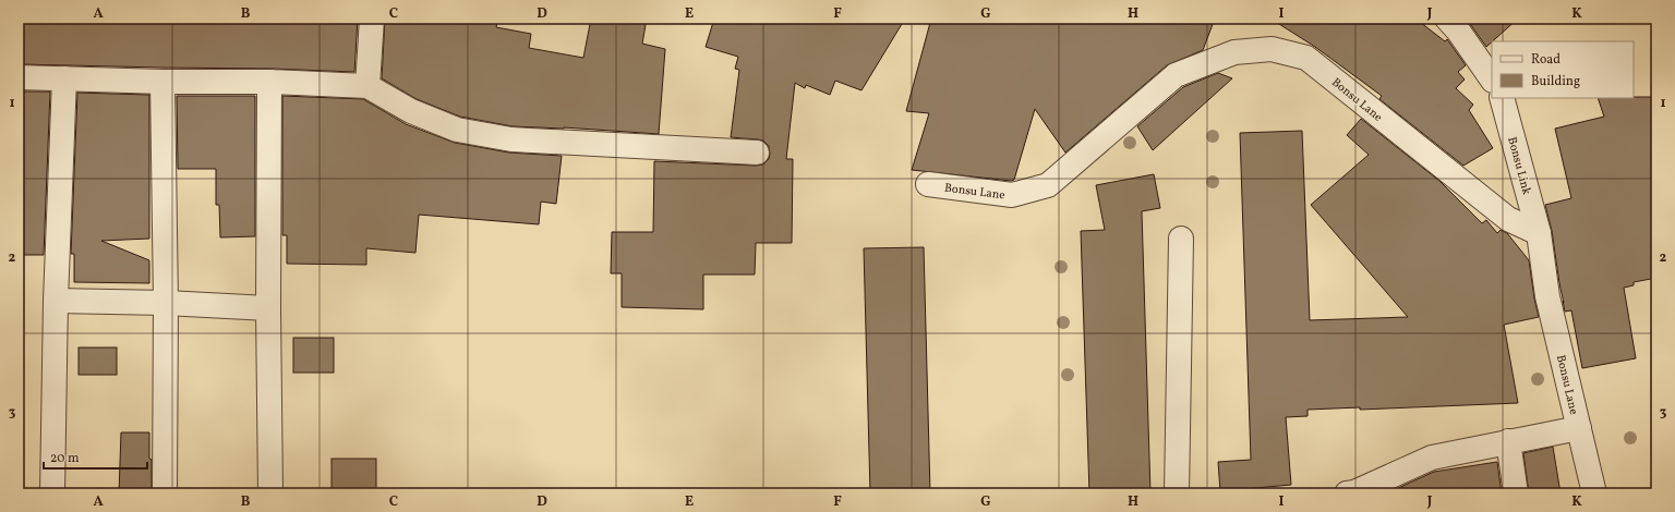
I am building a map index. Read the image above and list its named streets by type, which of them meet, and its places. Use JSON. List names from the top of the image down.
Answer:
{
  "streets": {
    "street": ["Bonsu Lane", "Bonsu Link"]
  },
  "crossings": [
    ["Bonsu Lane", "Bonsu Link"]
  ],
  "legend": ["Road", "Building"],
  "scale_bar": "20 m",
  "grid": {
    "columns": [
      "A",
      "B",
      "C",
      "D",
      "E",
      "F",
      "G",
      "H",
      "I",
      "J",
      "K"
    ],
    "rows": ["1", "2", "3"]
  }
}
